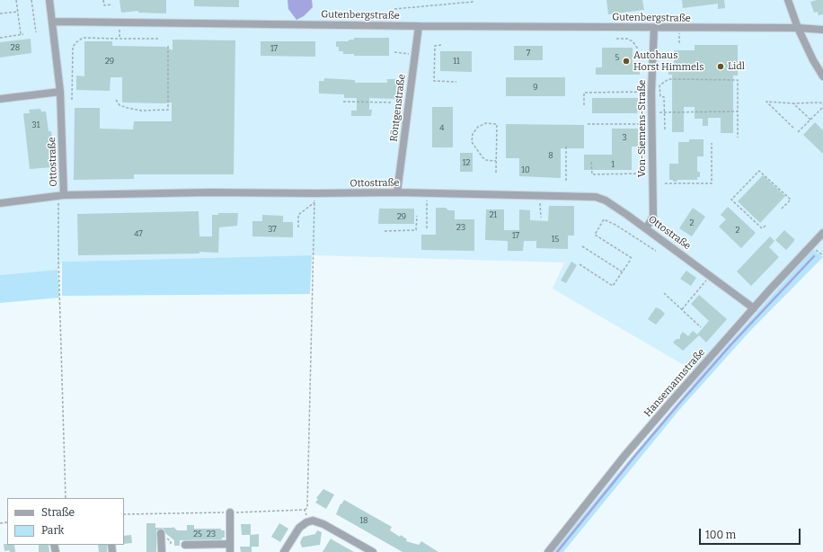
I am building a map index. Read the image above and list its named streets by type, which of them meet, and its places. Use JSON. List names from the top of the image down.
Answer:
{
  "streets": {
    "street": [
      "Gutenbergstraße",
      "Röntgenstraße",
      "Von-Siemens-Straße",
      "Ottostraße",
      "Hansemannstraße"
    ]
  },
  "crossings": [
    ["Gutenbergstraße", "Röntgenstraße"],
    ["Gutenbergstraße", "Von-Siemens-Straße"],
    ["Röntgenstraße", "Ottostraße"],
    ["Von-Siemens-Straße", "Ottostraße"],
    ["Ottostraße", "Hansemannstraße"]
  ],
  "places": ["Autohaus Horst Himmels", "Lidl"],
  "house_numbers": [
    "28",
    "17",
    "7",
    "5",
    "29",
    "11",
    "9",
    "31",
    "4",
    "3",
    "8",
    "12",
    "1",
    "10",
    "21",
    "29",
    "2",
    "23",
    "37",
    "2",
    "47",
    "17",
    "15",
    "18",
    "25",
    "23"
  ],
  "legend": ["Straße", "Park"],
  "scale_bar": "100 m"
}
